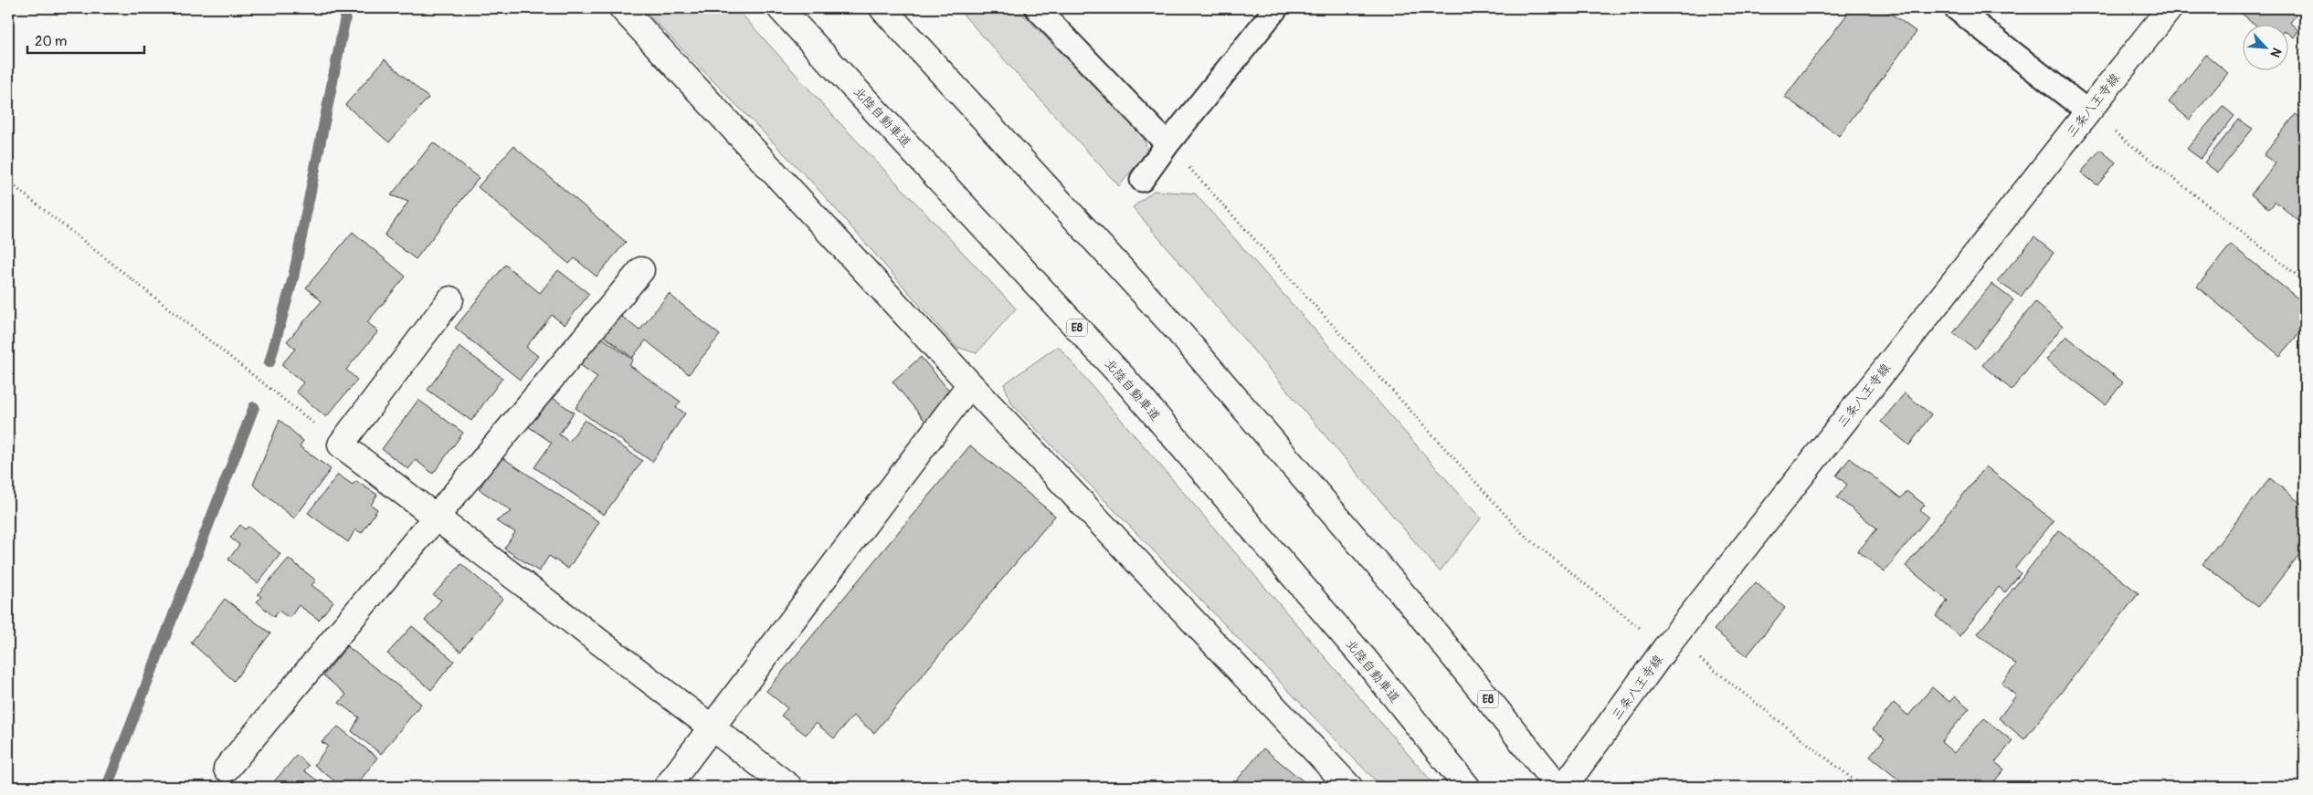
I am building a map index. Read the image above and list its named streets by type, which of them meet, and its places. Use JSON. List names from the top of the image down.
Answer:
{
  "streets": {
    "main road": ["三条八王寺線", "北陸自動車道", "E8"]
  },
  "scale_bar": "20 m",
  "north": "bottom right"
}
